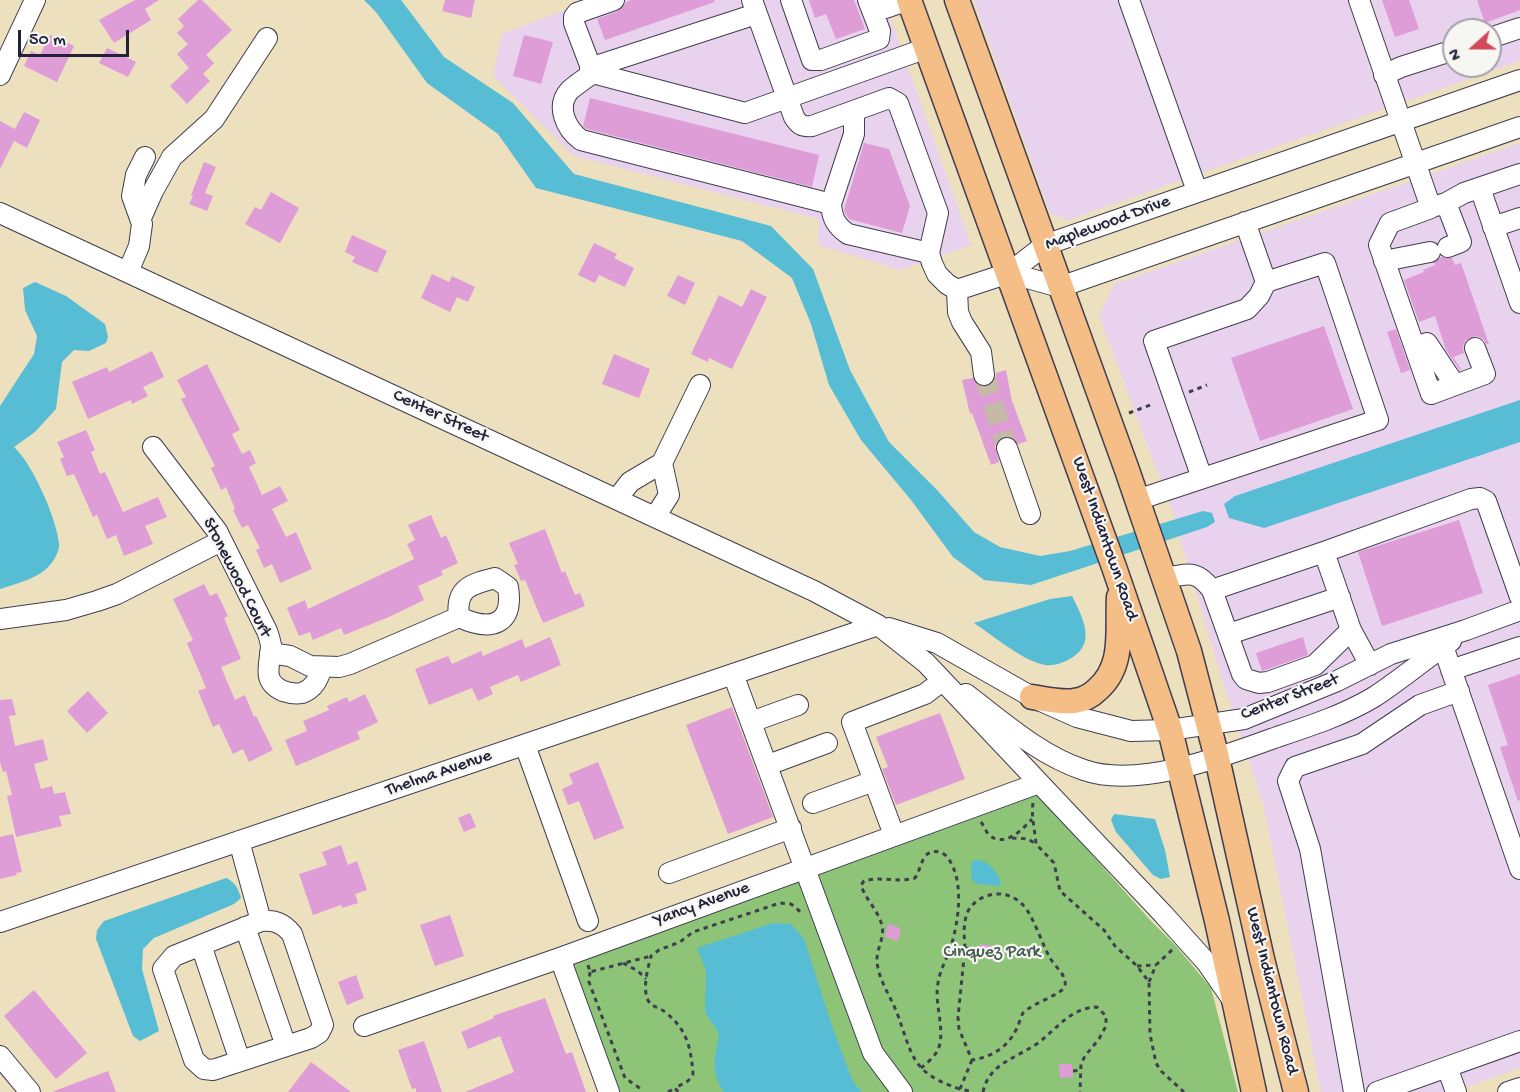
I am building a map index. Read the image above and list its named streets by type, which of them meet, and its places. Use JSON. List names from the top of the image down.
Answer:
{
  "streets": {
    "main road": ["West Indiantown Road"],
    "street": [
      "Maplewood Drive",
      "Center Street",
      "Stonewood Court",
      "Thelma Avenue",
      "Yancy Avenue"
    ]
  },
  "crossings": [
    ["Maplewood Drive", "West Indiantown Road"],
    ["Center Street", "West Indiantown Road"],
    ["Center Street", "Thelma Avenue"],
    ["Center Street", "Yancy Avenue"]
  ],
  "parks": ["Cinquez Park"],
  "scale_bar": "50 m",
  "north": "left"
}
